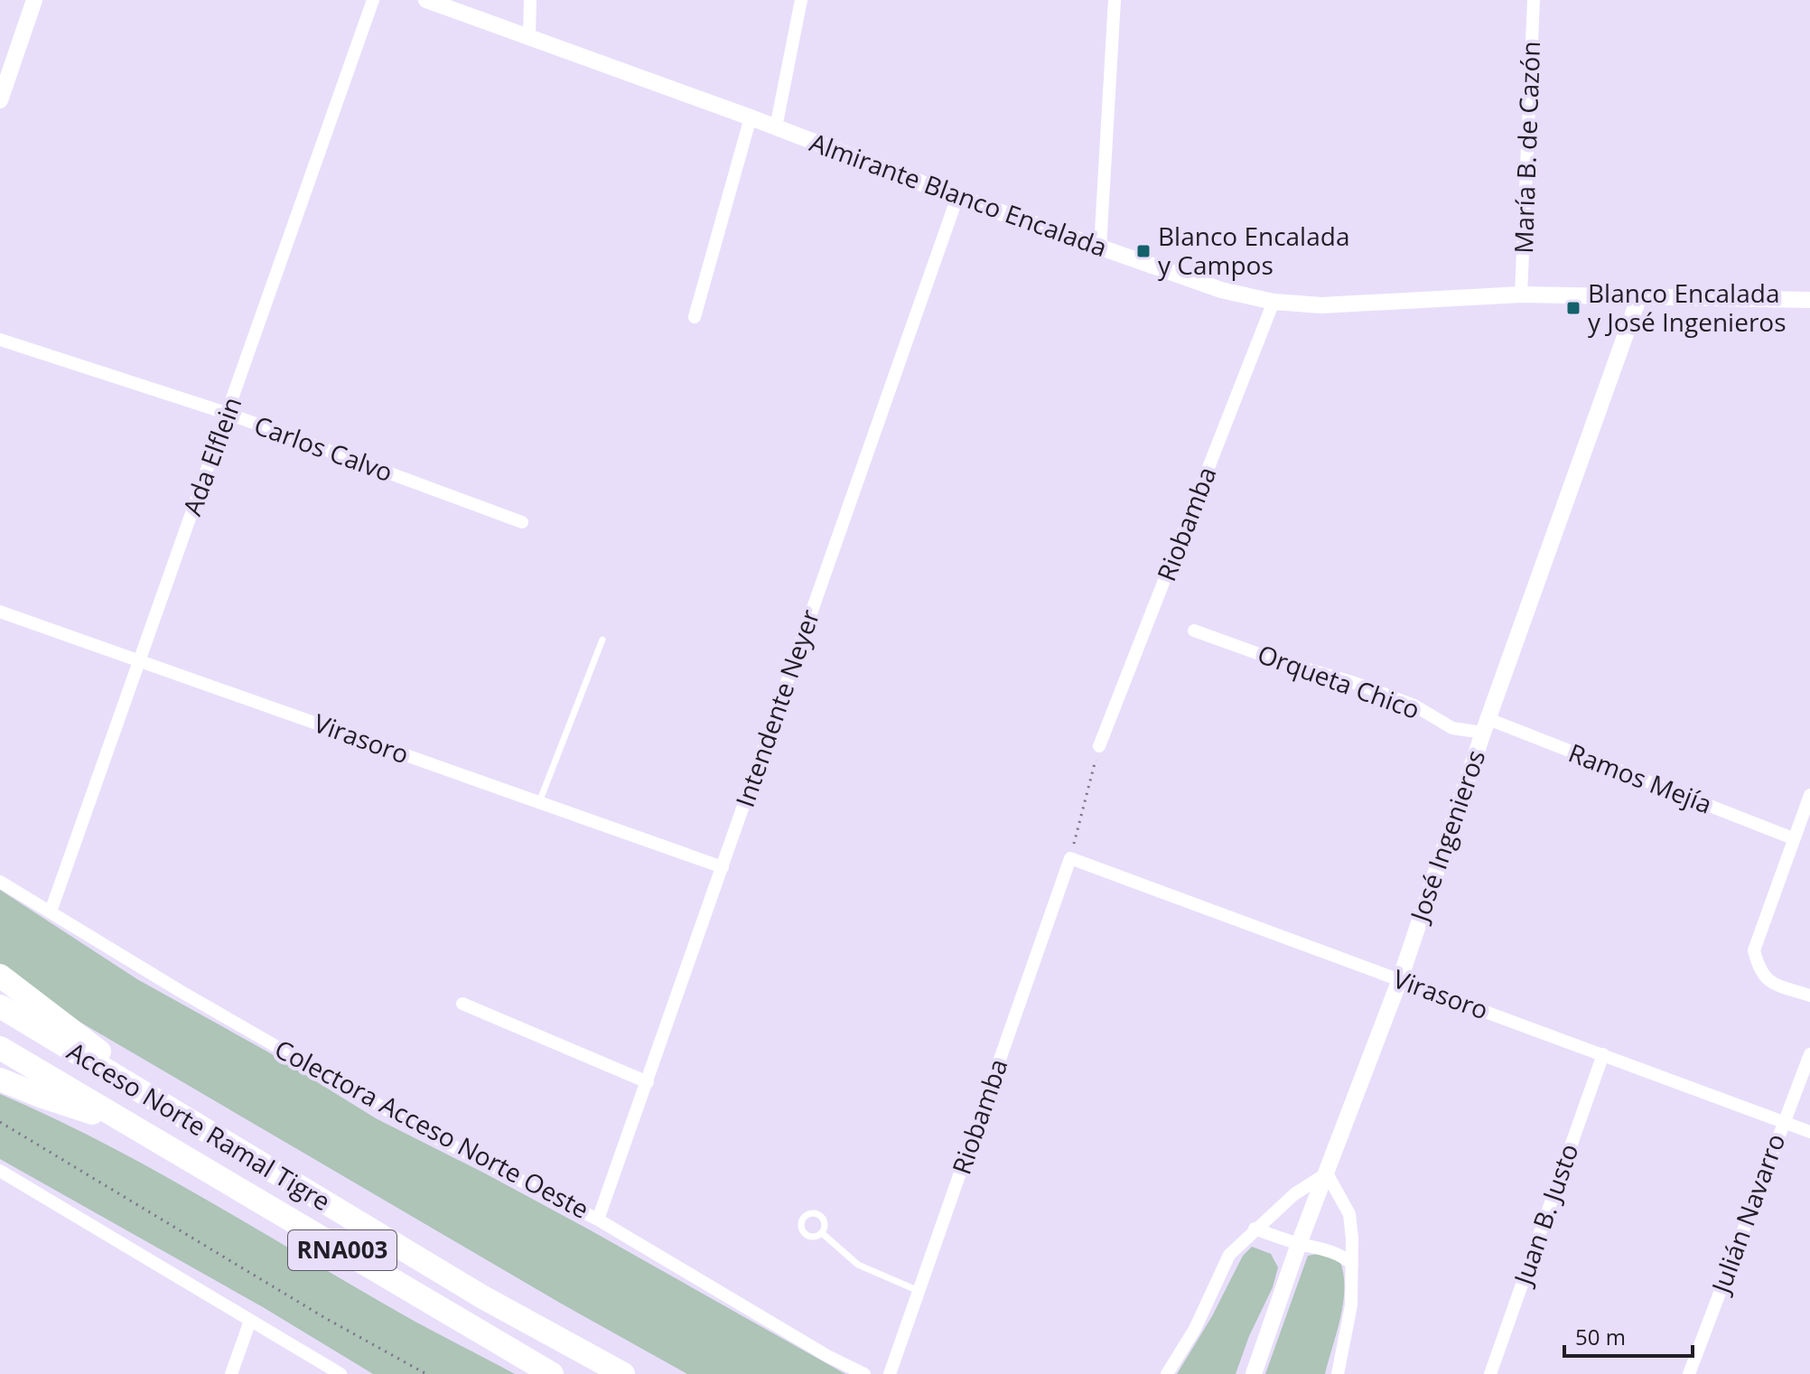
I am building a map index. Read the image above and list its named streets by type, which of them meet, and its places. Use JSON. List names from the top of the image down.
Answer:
{
  "streets": {
    "highway": ["Acceso Norte Ramal Tigre", "RNA003"],
    "street": [
      "María B. de Cazón",
      "Almirante Blanco Encalada",
      "Carlos Calvo",
      "Ada Elflein",
      "Riobamba",
      "Orqueta Chico",
      "Intendente Neyer",
      "Virasoro",
      "Ramos Mejía",
      "José Ingenieros",
      "Colectora Acceso Norte Oeste",
      "Julián Navarro",
      "Juan B. Justo"
    ]
  },
  "crossings": [
    ["María B. de Cazón", "Almirante Blanco Encalada"],
    ["Almirante Blanco Encalada", "Riobamba"],
    ["Almirante Blanco Encalada", "Intendente Neyer"],
    ["Almirante Blanco Encalada", "José Ingenieros"],
    ["Carlos Calvo", "Ada Elflein"],
    ["Ada Elflein", "Virasoro"],
    ["Ada Elflein", "Colectora Acceso Norte Oeste"],
    ["Riobamba", "Virasoro"],
    ["Orqueta Chico", "Ramos Mejía"],
    ["Orqueta Chico", "José Ingenieros"],
    ["Intendente Neyer", "Virasoro"],
    ["Intendente Neyer", "Colectora Acceso Norte Oeste"],
    ["Virasoro", "José Ingenieros"],
    ["Virasoro", "Julián Navarro"],
    ["Virasoro", "Juan B. Justo"],
    ["Ramos Mejía", "José Ingenieros"]
  ],
  "places": {
    "transit": ["Blanco Encalada y Campos", "Blanco Encalada y José Ingenieros"]
  },
  "scale_bar": "50 m"
}
